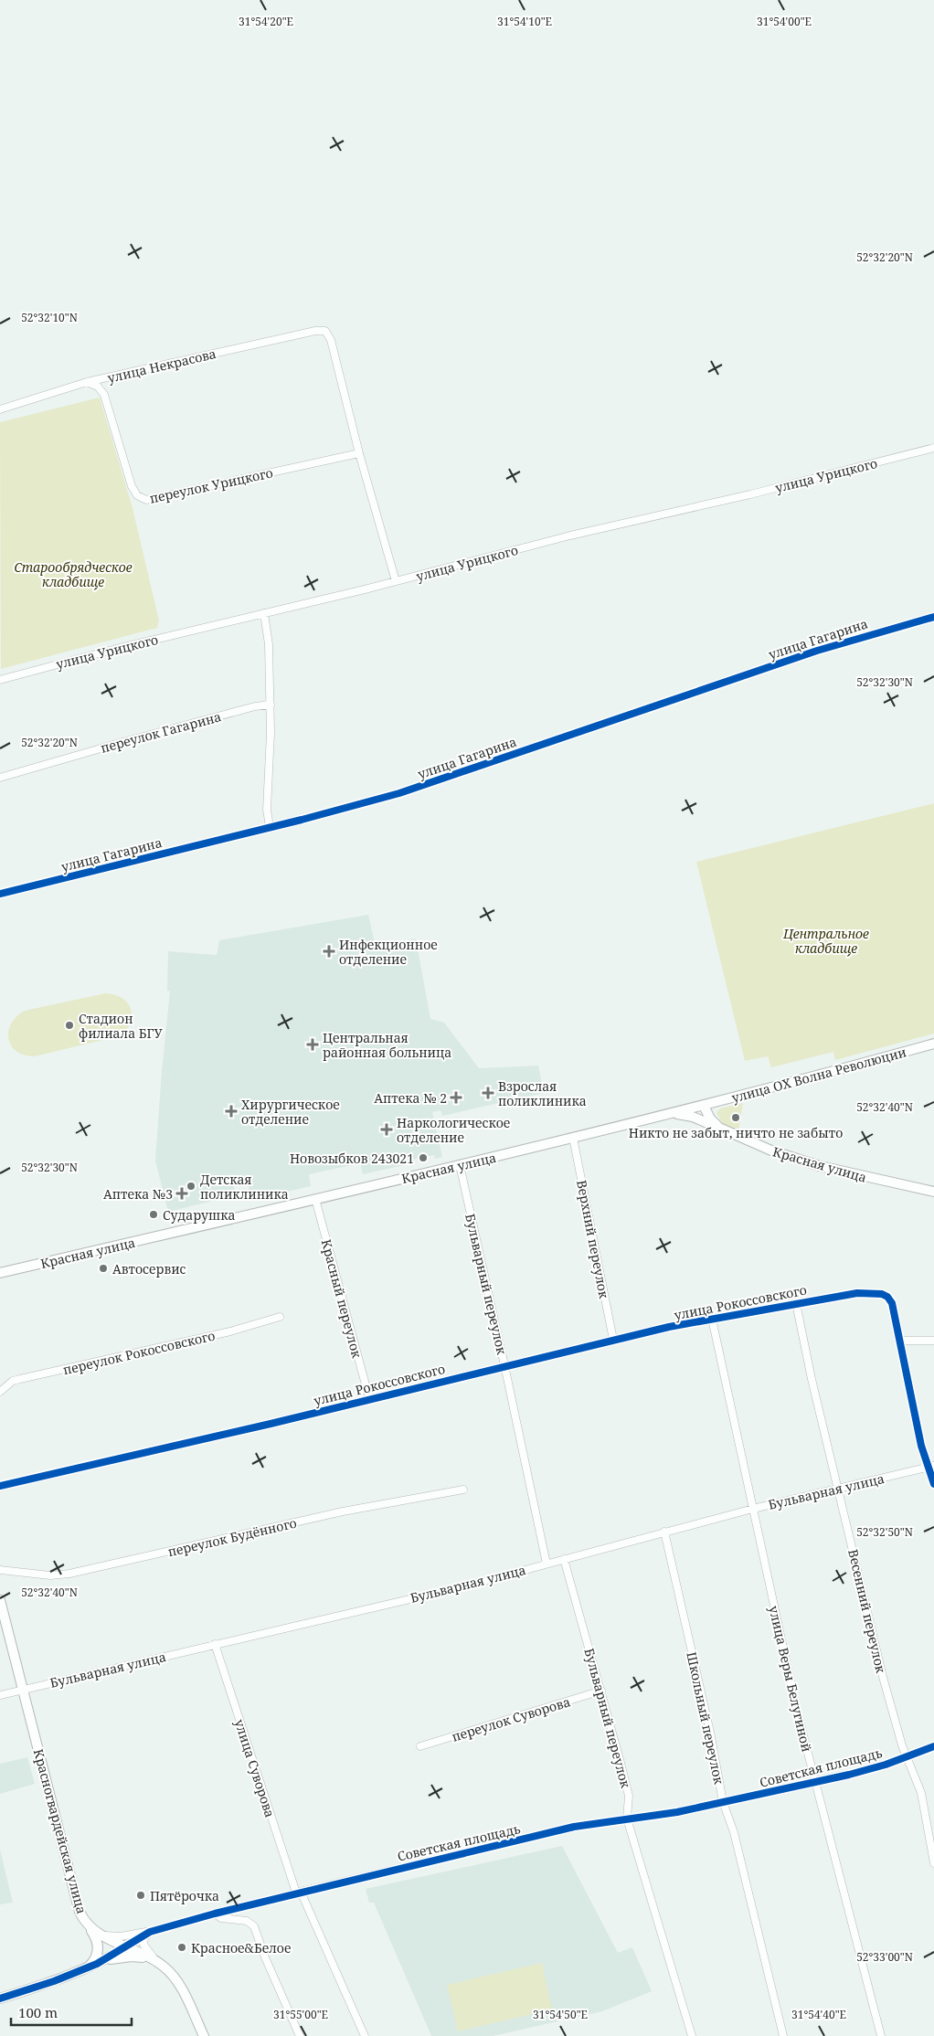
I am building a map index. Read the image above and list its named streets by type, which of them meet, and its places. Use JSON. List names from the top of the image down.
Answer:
{
  "streets": {
    "main road": [
      "улица ОХ Волна Революции",
      "Красная улица",
      "Советская площадь",
      "Красногвардейская улица"
    ],
    "street": [
      "улица Некрасова",
      "улица Урицкого",
      "переулок Урицкого",
      "улица Гагарина",
      "переулок Гагарина",
      "Верхний переулок",
      "Бульварный переулок",
      "Красный переулок",
      "улица Рокоссовского",
      "переулок Рокоссовского",
      "Бульварная улица",
      "переулок Будённого",
      "Весенний переулок",
      "улица Веры Белугиной",
      "Школьный переулок",
      "переулок Суворова",
      "улица Суворова"
    ]
  },
  "crossings": [
    ["улица Некрасова", "переулок Урицкого"],
    ["улица ОХ Волна Революции", "Красная улица"],
    ["Красная улица", "Верхний переулок"],
    ["Красная улица", "Бульварный переулок"],
    ["Красная улица", "Красный переулок"],
    ["Верхний переулок", "улица Рокоссовского"],
    ["Бульварный переулок", "улица Рокоссовского"],
    ["Бульварный переулок", "Бульварная улица"],
    ["Бульварный переулок", "переулок Суворова"],
    ["Бульварный переулок", "Советская площадь"],
    ["Красный переулок", "улица Рокоссовского"],
    ["улица Рокоссовского", "Весенний переулок"],
    ["улица Рокоссовского", "улица Веры Белугиной"],
    ["Бульварная улица", "Весенний переулок"],
    ["Бульварная улица", "улица Веры Белугиной"],
    ["Бульварная улица", "Школьный переулок"],
    ["Бульварная улица", "улица Суворова"],
    ["Бульварная улица", "Красногвардейская улица"],
    ["Весенний переулок", "Советская площадь"],
    ["улица Веры Белугиной", "Советская площадь"],
    ["Школьный переулок", "Советская площадь"],
    ["Советская площадь", "улица Суворова"],
    ["Советская площадь", "Красногвардейская улица"]
  ],
  "parks": ["Старообрядческое кладбище", "Центральное кладбище"],
  "places": {
    "health": [
      "Инфекционное отделение",
      "Центральная районная больница",
      "Взрослая поликлиника",
      "Аптека № 2",
      "Хирургическое отделение",
      "Наркологическое отделение",
      "Аптека №3"
    ],
    "other": [
      "Стадион филиала БГУ",
      "Никто не забыт, ничто не забыто",
      "Новозыбков 243021",
      "Детская поликлиника",
      "Сударушка",
      "Автосервис",
      "Пятёрочка",
      "Красное&Белое"
    ]
  },
  "scale_bar": "100 m",
  "coordinates": [
    "31°54'20\"E",
    "31°54'10\"E",
    "31°54'00\"E",
    "52°32'20\"N",
    "52°32'10\"N",
    "52°32'30\"N",
    "52°32'40\"N",
    "52°32'50\"N",
    "52°33'00\"N",
    "31°55'00\"E",
    "31°54'50\"E",
    "31°54'40\"E"
  ]
}
